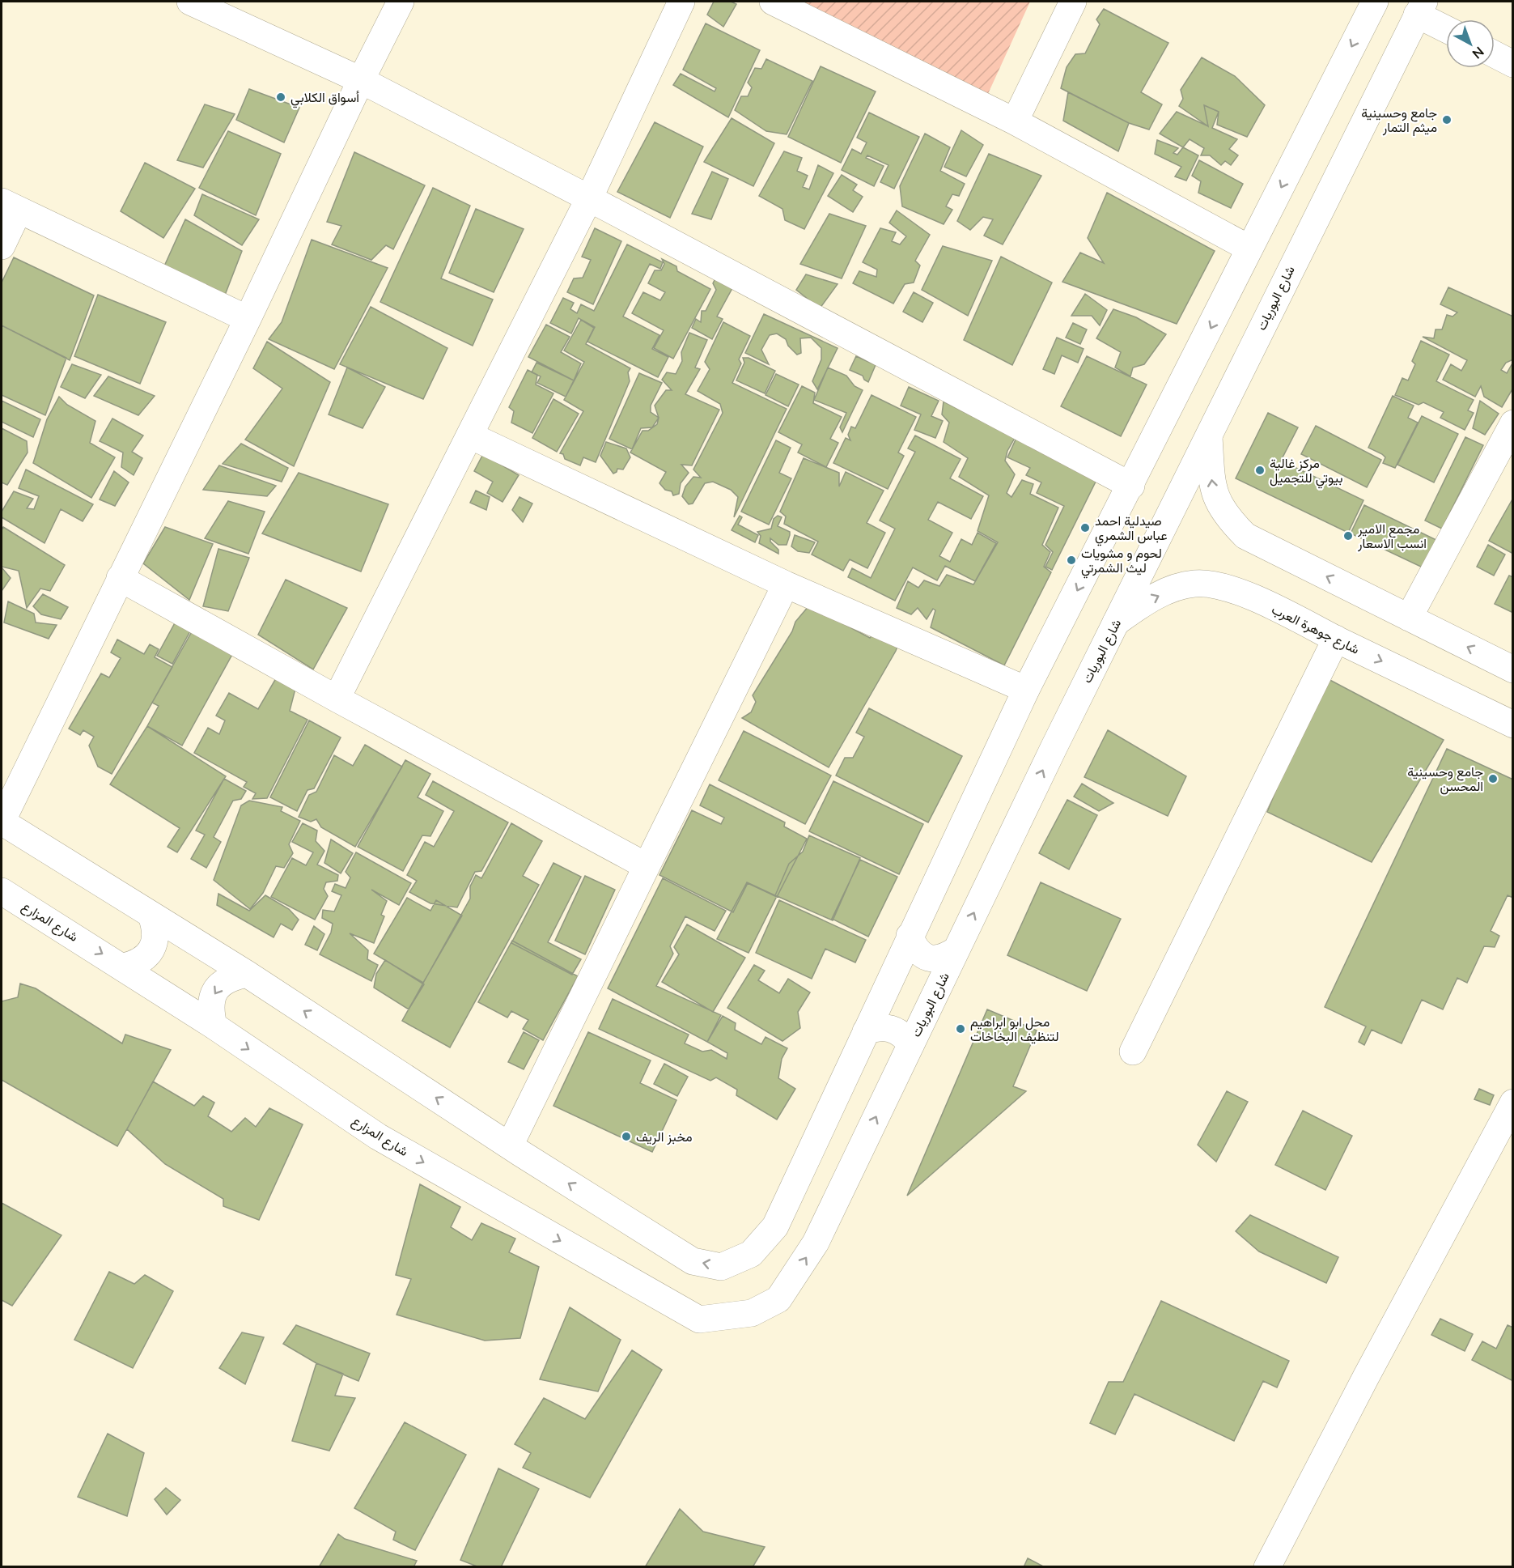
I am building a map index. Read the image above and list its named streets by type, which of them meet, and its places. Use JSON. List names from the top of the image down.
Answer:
{
  "streets": {
    "street": ["شارع البوريات", "شارع جوهرة العرب", "شارع المزارع"]
  },
  "crossings": [
    ["شارع البوريات", "شارع جوهرة العرب"],
    ["شارع البوريات", "شارع المزارع"]
  ],
  "places": [
    "أسواق الكلابي",
    "جامع وحسينية ميثم التمار",
    "مركز غالية بيوتي للتجميل",
    "صيدلية احمد عباس الشمري",
    "مجمع الامير انسب الاسعار",
    "لحوم و مشويات ليث الشمرتي",
    "جامع وحسينية المحسن",
    "محل ابو ابراهيم لتنظيف البخاخات",
    "مخبز الريف"
  ],
  "north": "bottom right"
}
